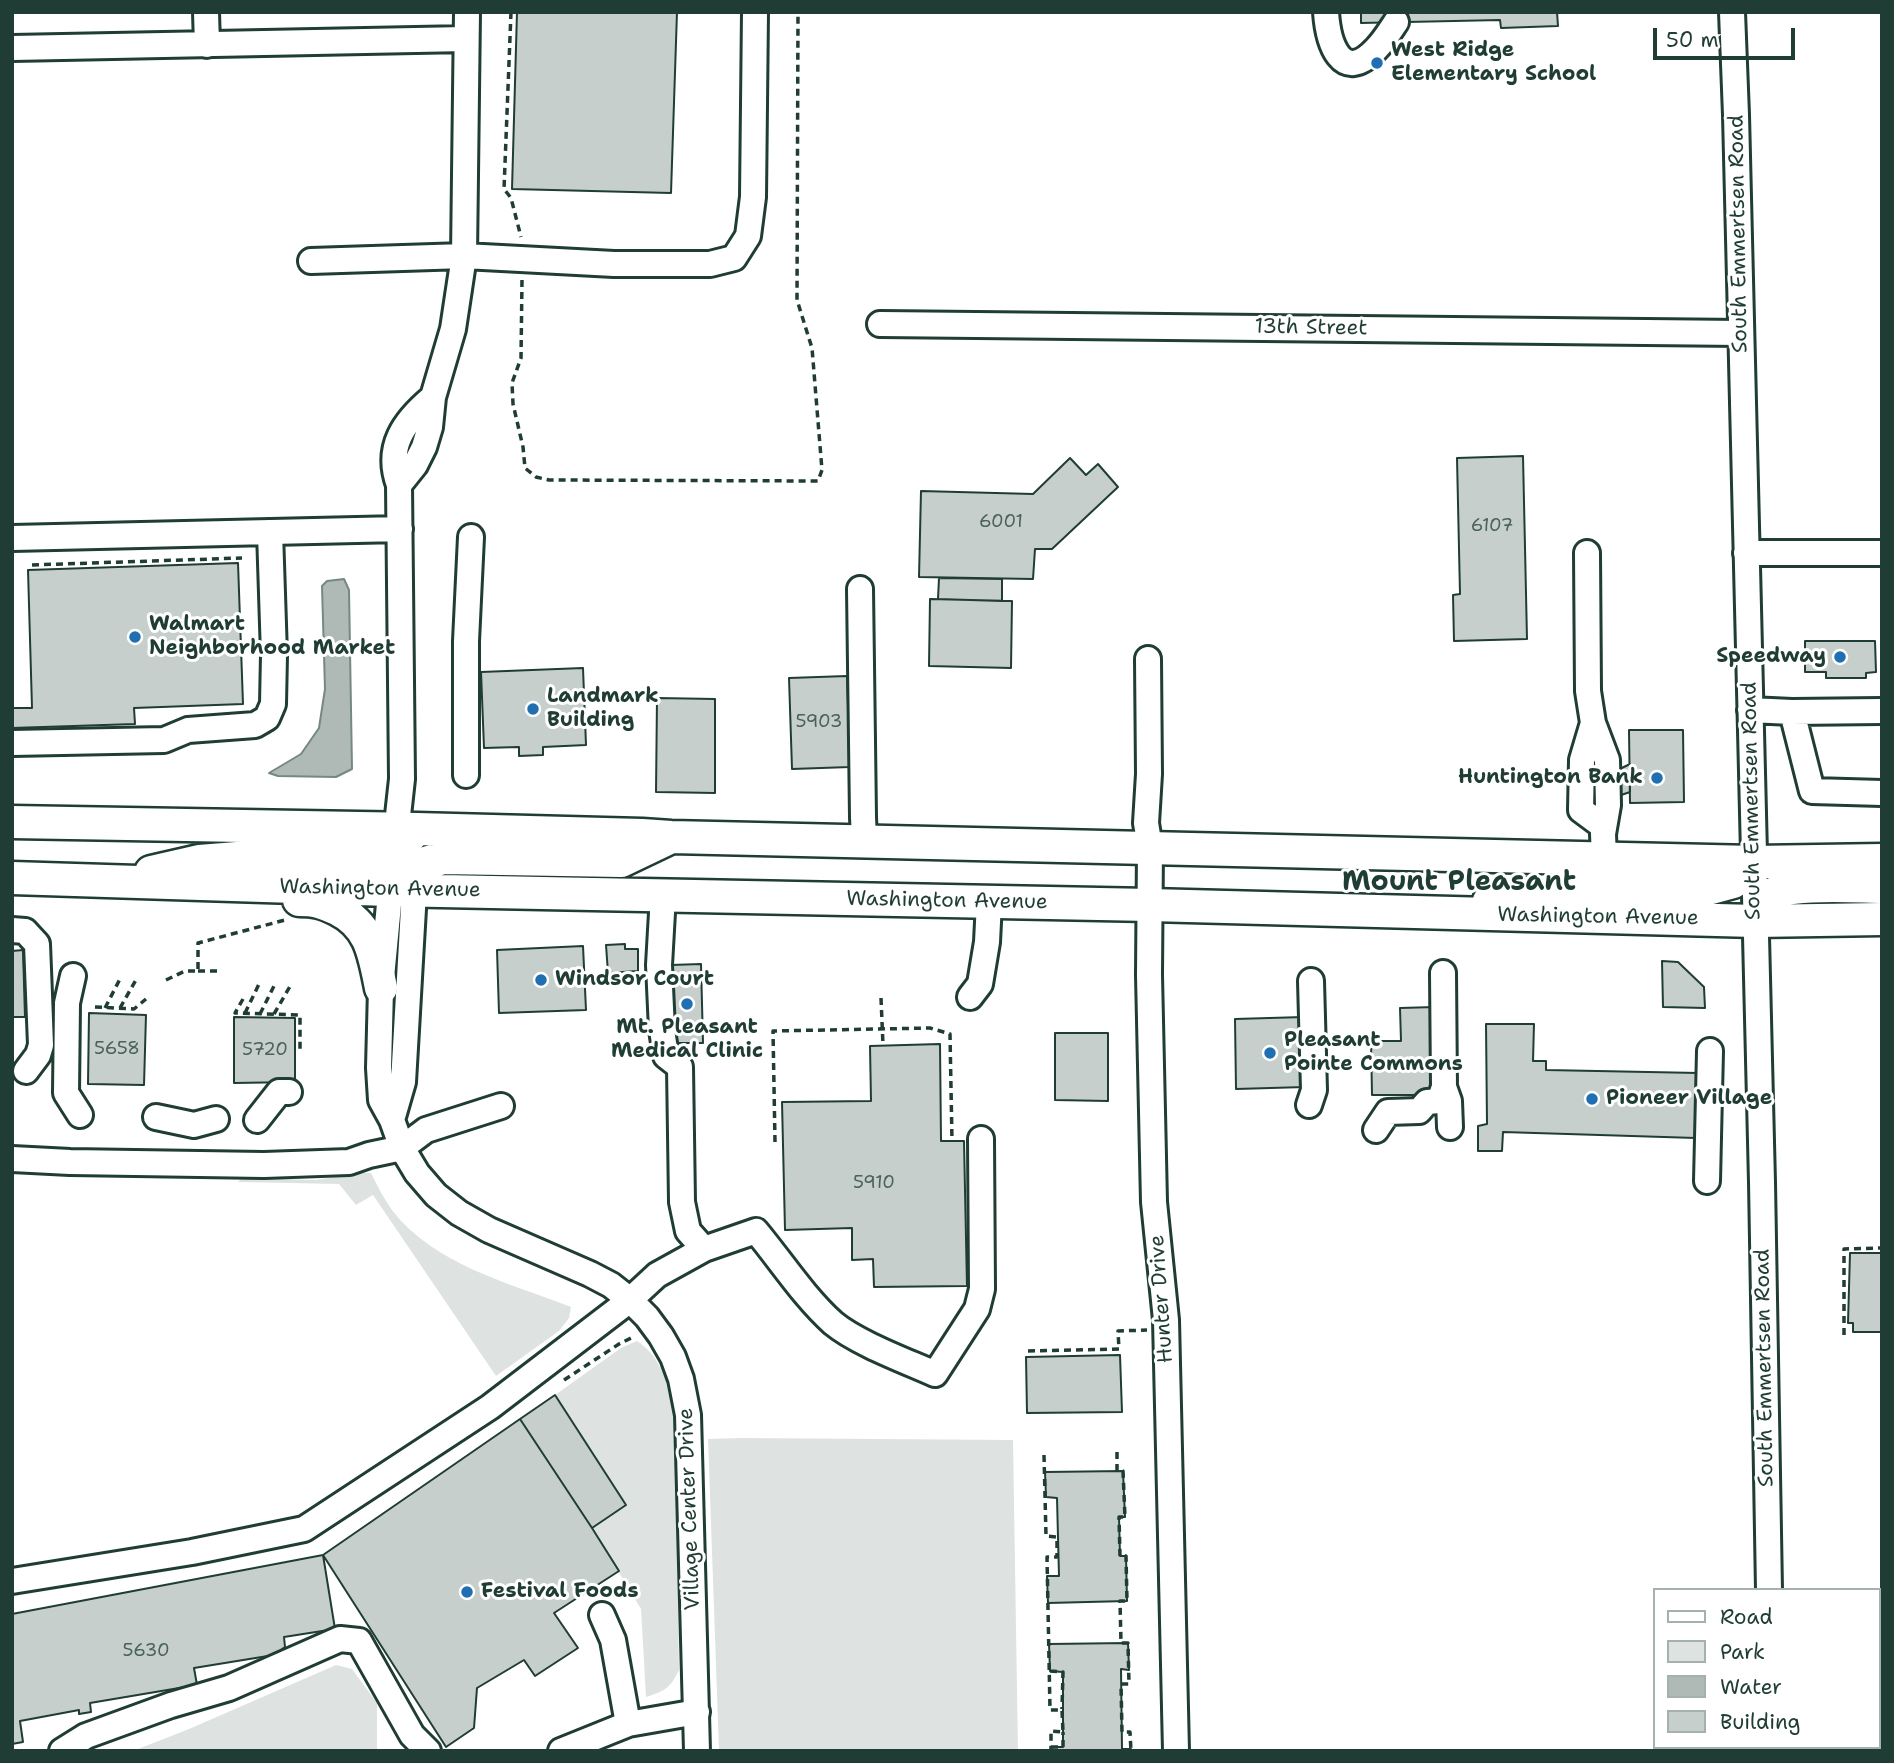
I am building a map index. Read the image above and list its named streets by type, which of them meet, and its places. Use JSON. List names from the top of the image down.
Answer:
{
  "streets": {
    "main road": ["Washington Avenue"],
    "street": [
      "South Emmertsen Road",
      "13th Street",
      "Hunter Drive",
      "Village Center Drive"
    ]
  },
  "crossings": [
    ["South Emmertsen Road", "13th Street"],
    ["South Emmertsen Road", "Washington Avenue"],
    ["Washington Avenue", "Hunter Drive"],
    ["Washington Avenue", "Village Center Drive"]
  ],
  "districts": ["Mount Pleasant"],
  "places": [
    "West Ridge Elementary School",
    "Walmart Neighborhood Market",
    "Speedway",
    "Landmark Building",
    "Huntington Bank",
    "Windsor Court",
    "Mt. Pleasant Medical Clinic",
    "Pleasant Pointe Commons",
    "Pioneer Village",
    "Festival Foods"
  ],
  "house_numbers": [
    "6001",
    "6107",
    "5903",
    "5658",
    "5720",
    "5910",
    "5630"
  ],
  "legend": [
    "Road",
    "Park",
    "Water",
    "Building"
  ],
  "scale_bar": "50 m"
}
